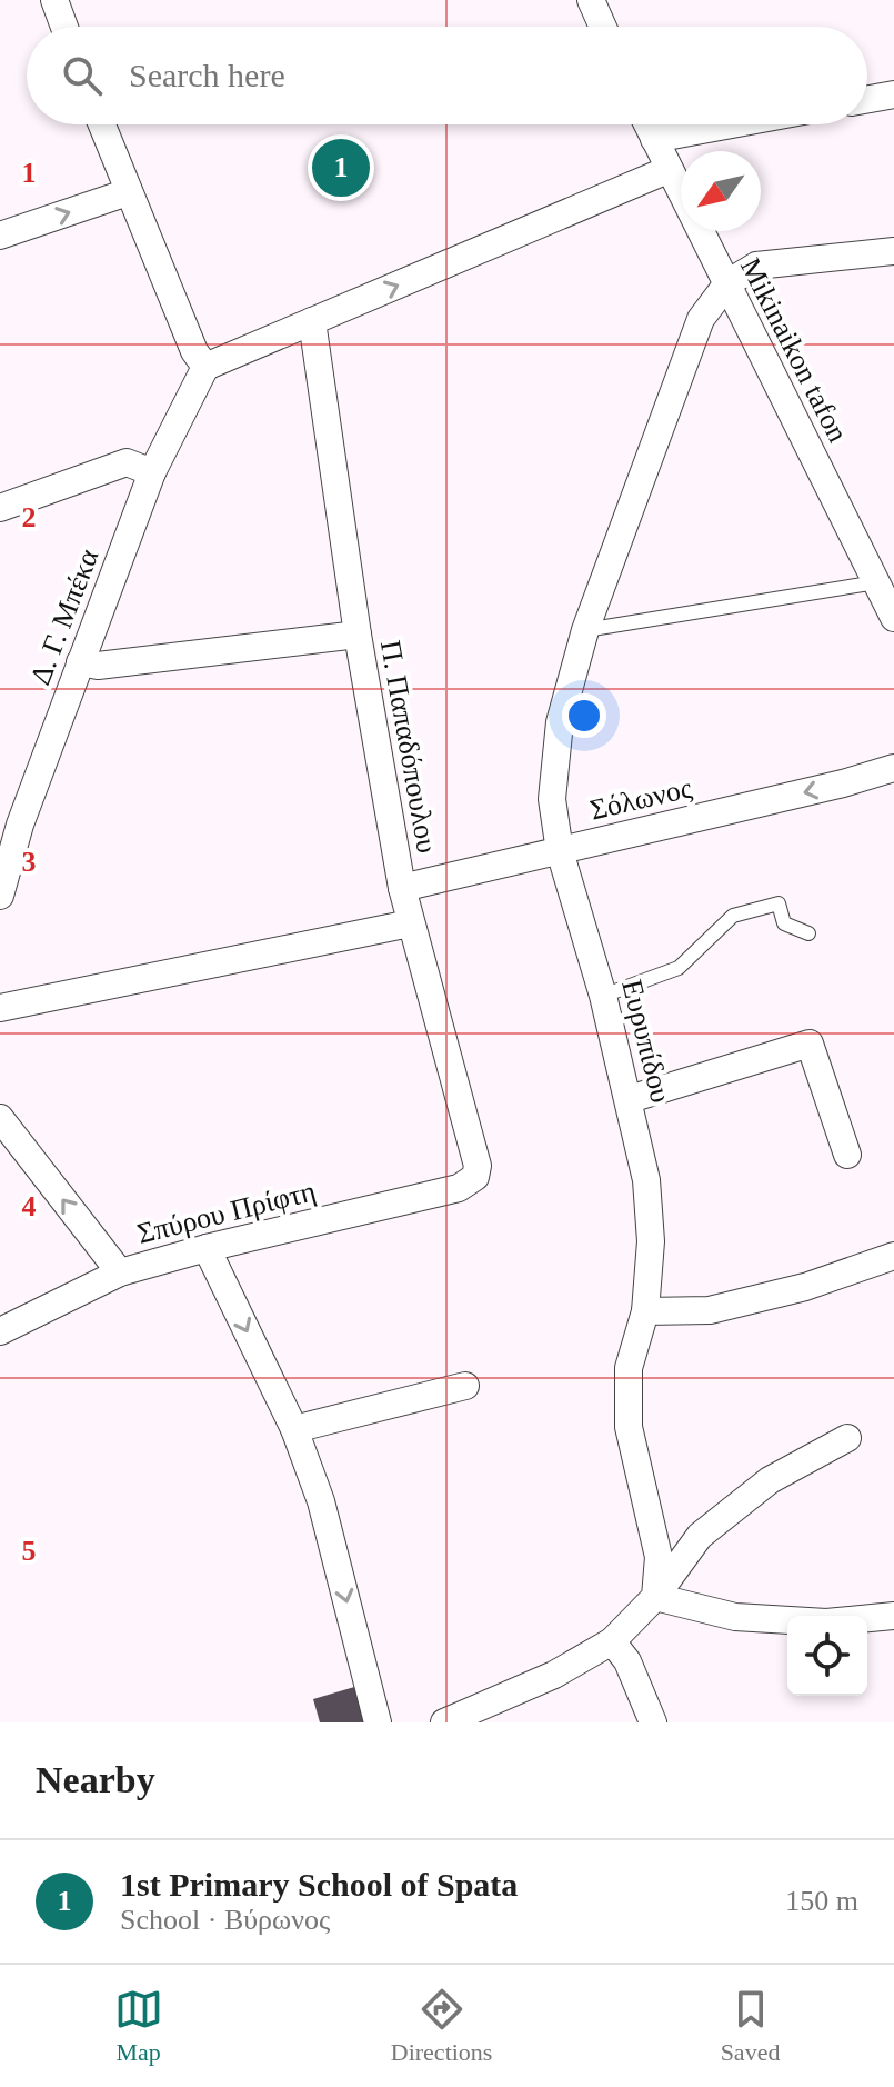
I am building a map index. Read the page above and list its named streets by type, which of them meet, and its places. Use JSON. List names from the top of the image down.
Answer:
{
  "streets": {
    "street": [
      "Μikinaikon tafon",
      "Δ. Γ. Μπέκα",
      "Π. Παπαδόπουλου",
      "Σόλωνος",
      "Ευρυπίδου",
      "Σπύρου Πρίφτη"
    ]
  },
  "crossings": [
    ["Μikinaikon tafon", "Ευρυπίδου"],
    ["Π. Παπαδόπουλου", "Σόλωνος"],
    ["Π. Παπαδόπουλου", "Σπύρου Πρίφτη"],
    ["Σόλωνος", "Ευρυπίδου"]
  ],
  "one_way": ["Σόλωνος"],
  "north": "bottom left",
  "page": {
    "search": "Search here",
    "pins": "1",
    "heading": "Nearby",
    "list": [
      {
        "mark": "1",
        "name": "1st Primary School of Spata",
        "note": "School · Βύρωνος",
        "value": "150 m"
      }
    ],
    "nav": ["Map", "Directions", "Saved"]
  },
  "grid": {
    "rows": [
      "1",
      "2",
      "3",
      "4",
      "5"
    ]
  }
}
